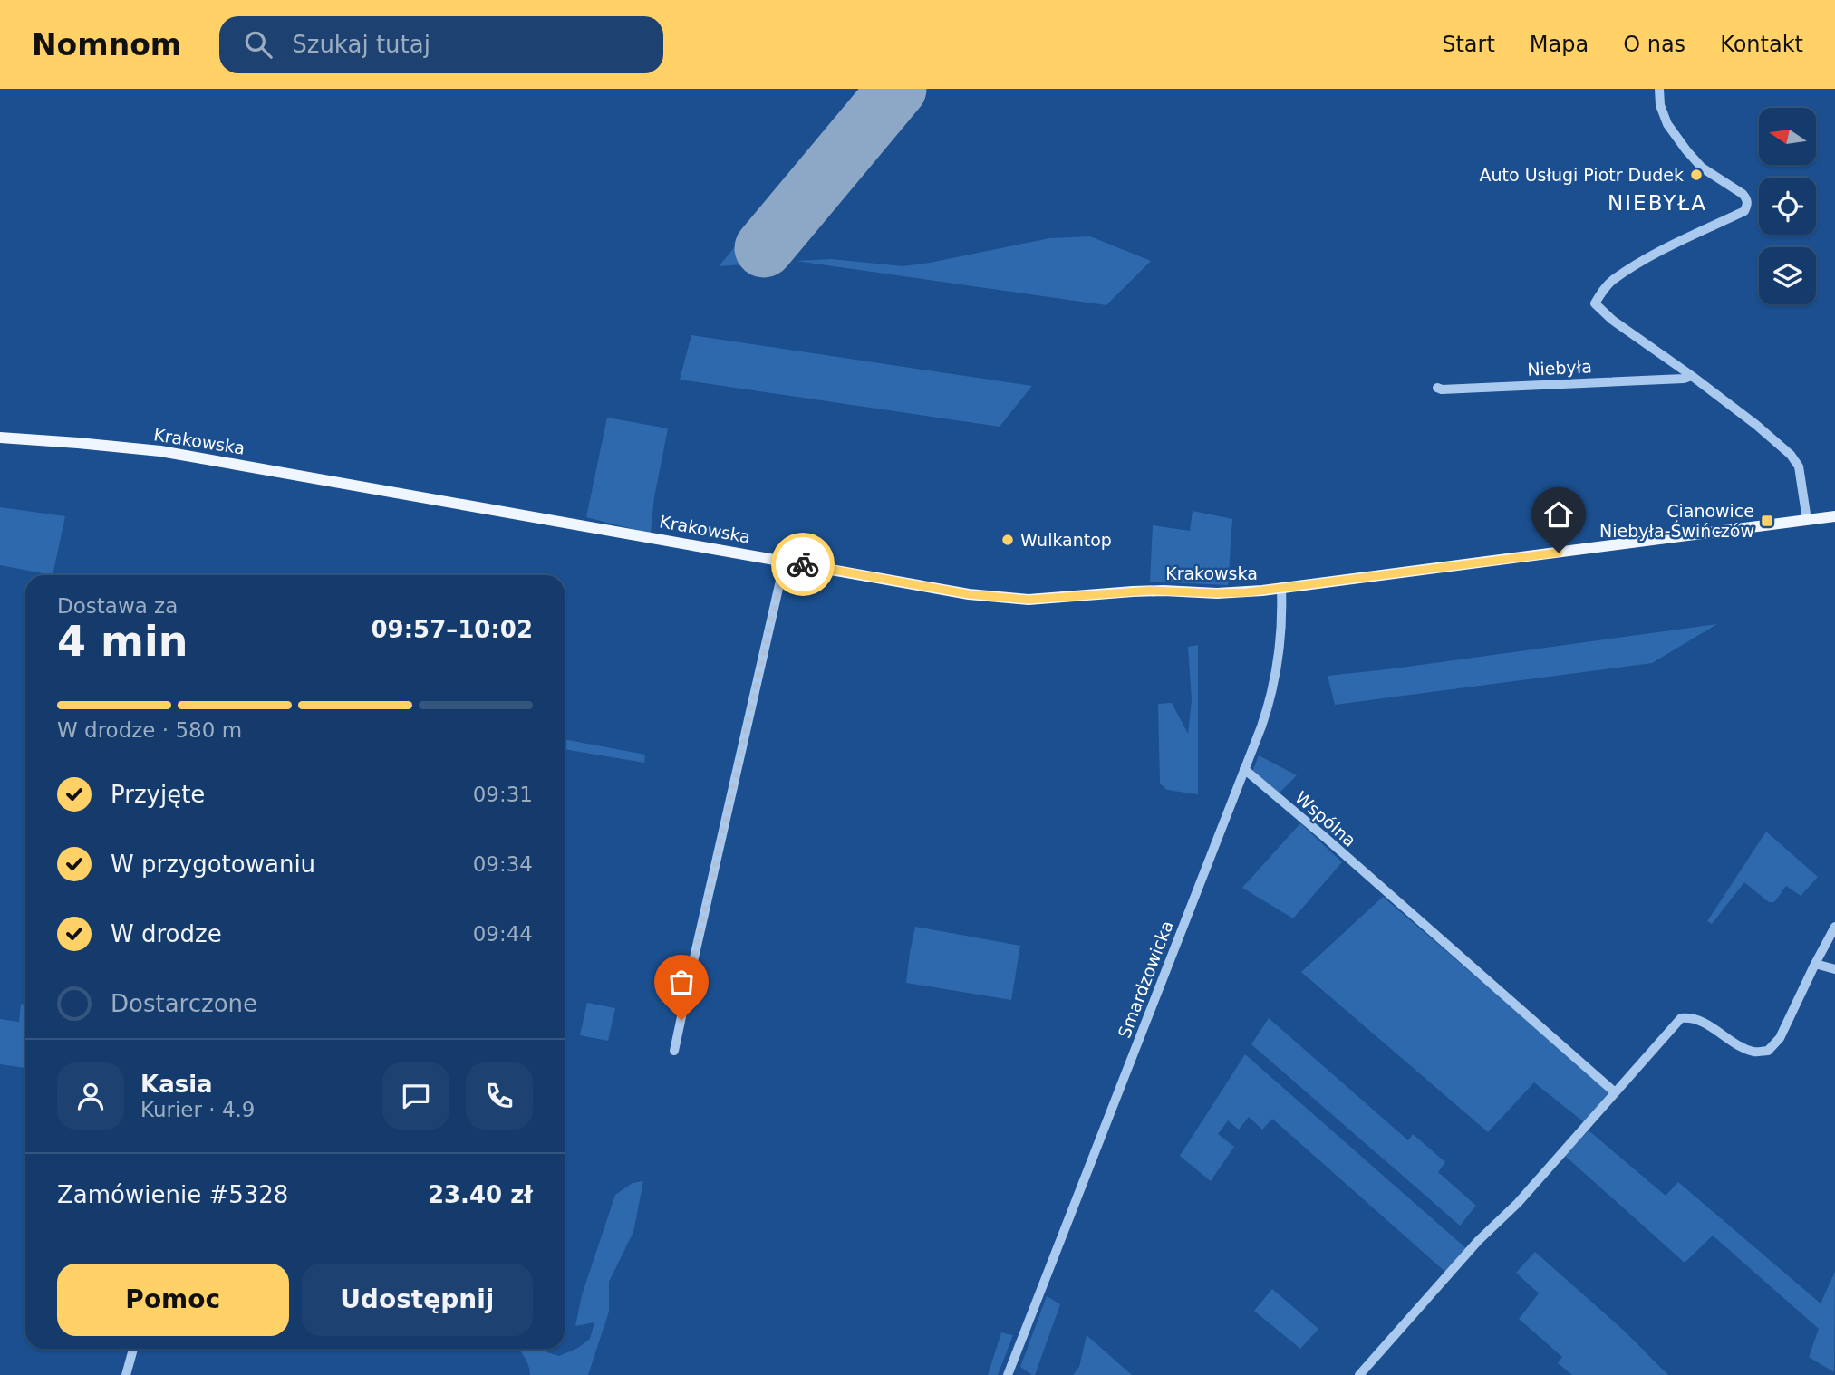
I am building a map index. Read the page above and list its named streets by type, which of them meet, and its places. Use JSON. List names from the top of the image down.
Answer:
{
  "streets": {
    "main road": ["Krakowska"],
    "street": ["Niebyła", "Wspólna", "Smardzowicka"]
  },
  "crossings": [
    ["Krakowska", "Smardzowicka"],
    ["Wspólna", "Smardzowicka"]
  ],
  "districts": ["NIEBYŁA"],
  "places": {
    "other": ["Auto Usługi Piotr Dudek", "Wulkantop"],
    "transit": ["Cianowice Niebyła-Świńczów"]
  },
  "north": "left",
  "page": {
    "header": "Nomnom",
    "search": "Szukaj tutaj",
    "nav": [
      "Start",
      "Mapa",
      "O nas",
      "Kontakt"
    ],
    "heading": ["4 min", "Dostawa za", "09:57–10:02"],
    "panel": [
      "Kasia",
      "Kurier · 4.9",
      "Zamówienie #5328",
      "23.40 zł"
    ],
    "bar": "W drodze · 580 m",
    "list": [
      ["Przyjęte", "09:31"],
      ["W przygotowaniu", "09:34"],
      ["W drodze", "09:44"],
      "Dostarczone"
    ],
    "buttons": ["Pomoc", "Udostępnij"]
  }
}
